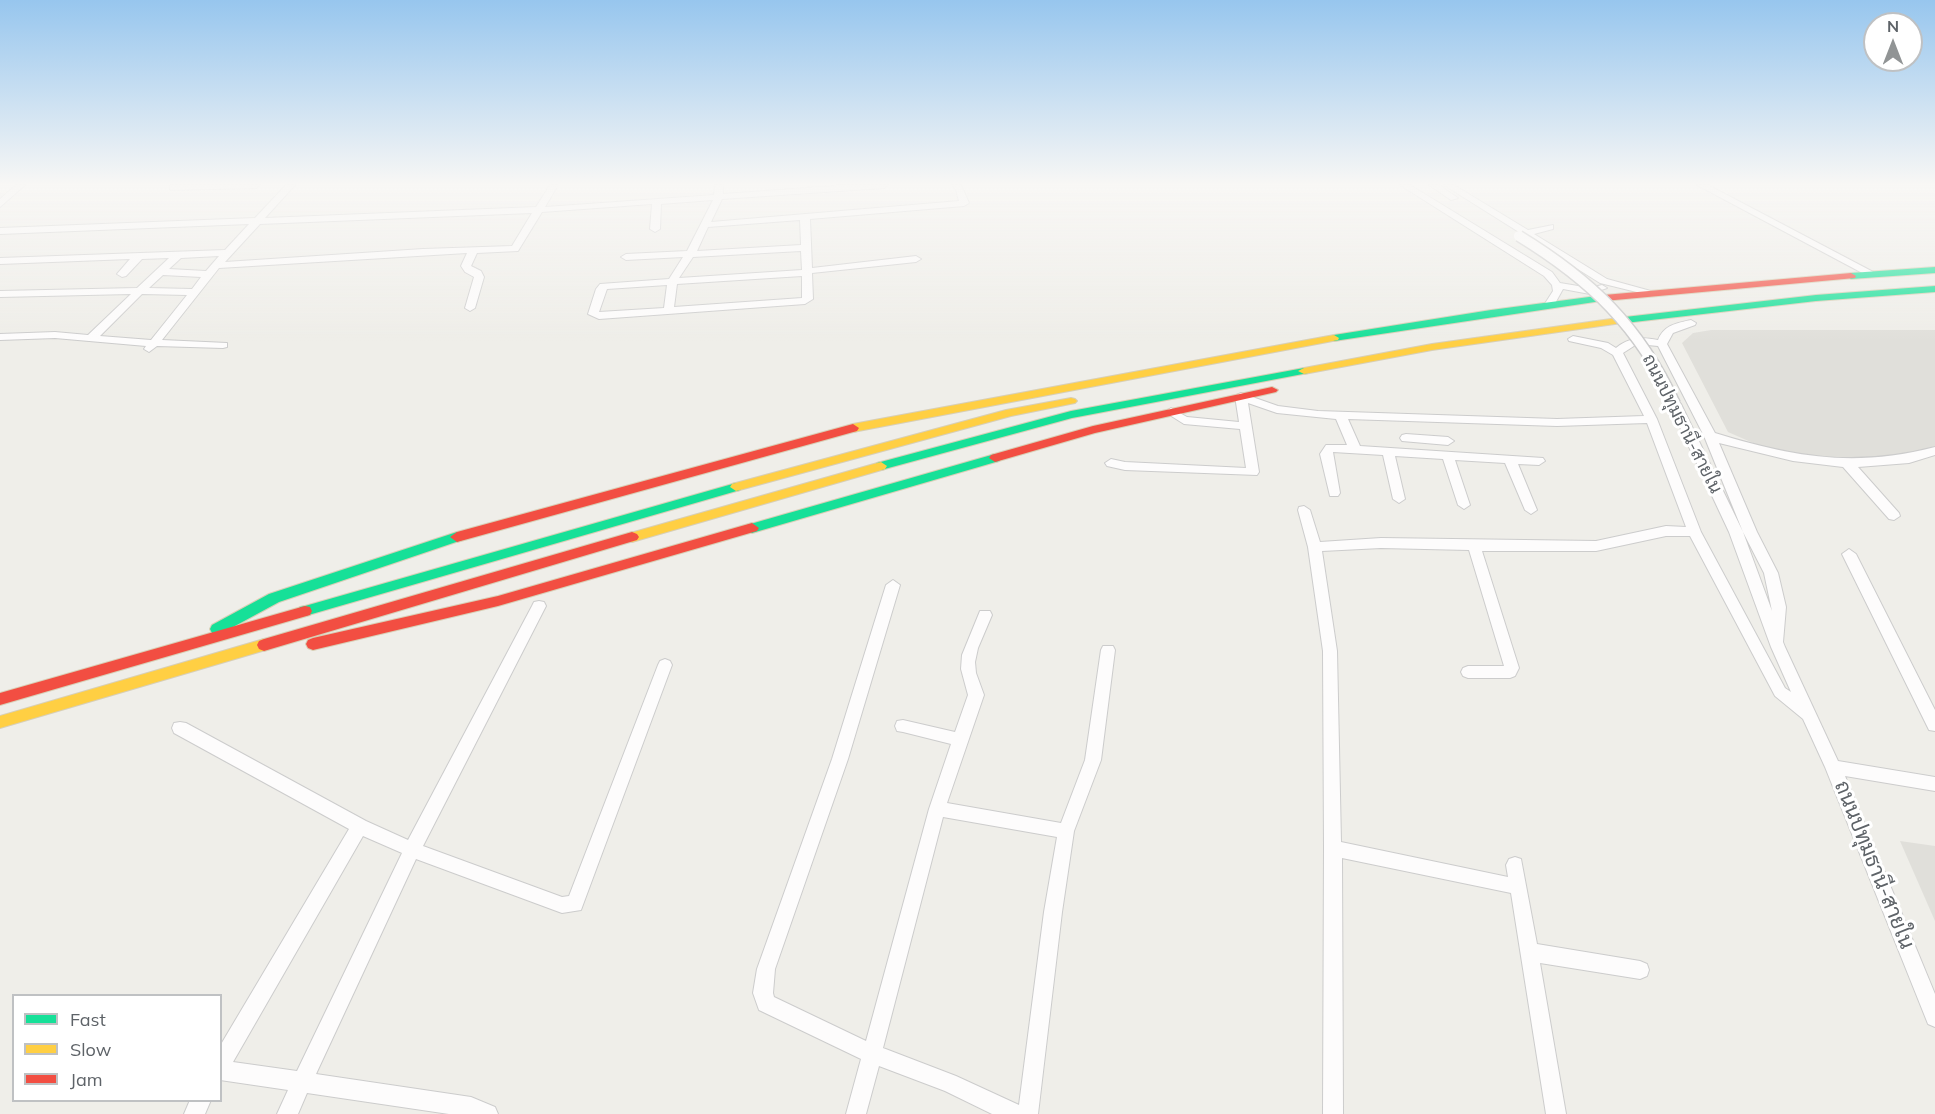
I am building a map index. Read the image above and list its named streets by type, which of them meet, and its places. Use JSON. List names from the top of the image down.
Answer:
{
  "streets": {
    "street": ["ถนนปทุมธานี-สายใน"]
  },
  "legend": ["Fast", "Slow", "Jam"],
  "north": "top"
}
